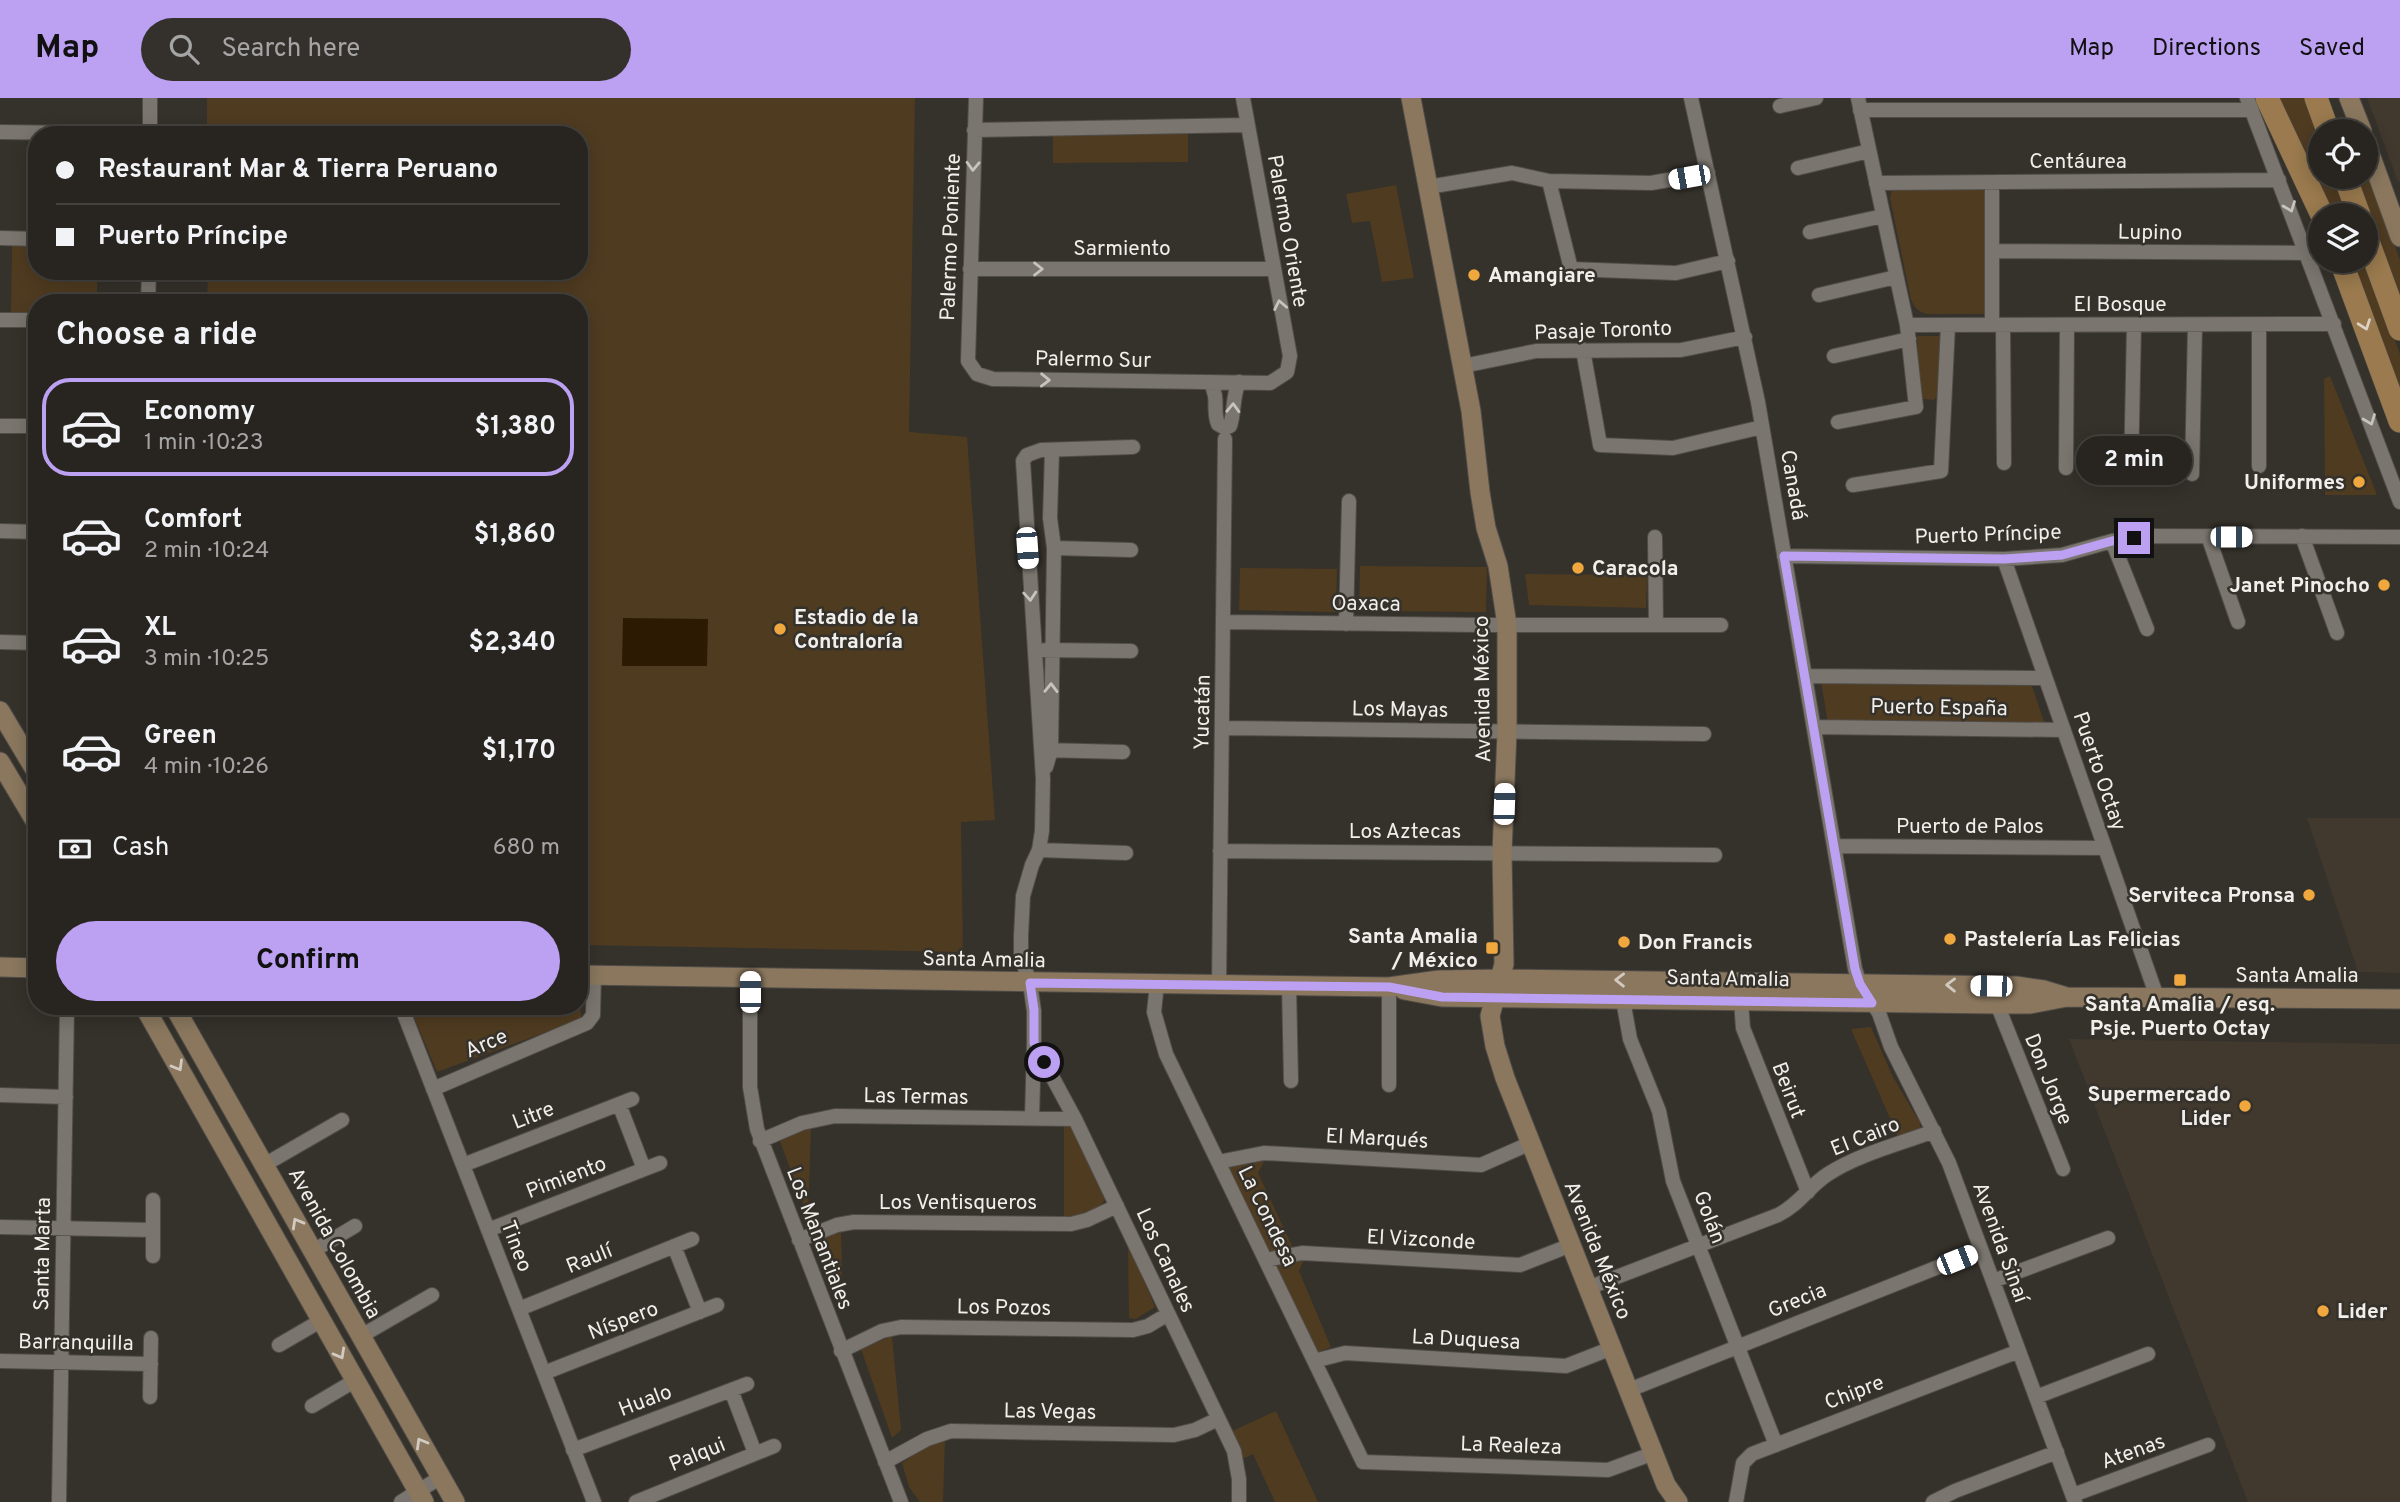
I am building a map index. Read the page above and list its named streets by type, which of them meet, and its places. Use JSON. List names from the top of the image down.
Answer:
{
  "streets": {
    "street": [
      "Centáurea",
      "Palermo Oriente",
      "Lupino",
      "Palermo Poniente",
      "Sarmiento",
      "El Bosque",
      "Pasaje Toronto",
      "Palermo Sur",
      "Canadá",
      "Puerto Príncipe",
      "Oaxaca",
      "Avenida México",
      "Puerto España",
      "Los Mayas",
      "Yucatán",
      "Puerto Octay",
      "Puerto de Palos",
      "Los Aztecas",
      "Santa Amalia",
      "Arce",
      "Don Jorge",
      "Beirut",
      "Las Termas",
      "Litre",
      "El Cairo",
      "El Marqués",
      "Pimiento",
      "Los Ventisqueros",
      "La Condesa",
      "Golán",
      "Los Manantiales",
      "El Vizconde",
      "Avenida Sinaí",
      "Avenida Colombia",
      "Tineo",
      "Santa Marta",
      "Raulí",
      "Los Canales",
      "Grecia",
      "Los Pozos",
      "Níspero",
      "La Duquesa",
      "Barranquilla",
      "Chipre",
      "Hualo",
      "Las Vegas",
      "La Realeza",
      "Atenas",
      "Palqui"
    ]
  },
  "crossings": [
    ["Palermo Oriente", "Sarmiento"],
    ["Palermo Oriente", "Palermo Sur"],
    ["Palermo Poniente", "Sarmiento"],
    ["Palermo Poniente", "Palermo Sur"],
    ["Pasaje Toronto", "Canadá"],
    ["Pasaje Toronto", "Avenida México"],
    ["Canadá", "Puerto Príncipe"],
    ["Canadá", "Puerto España"],
    ["Canadá", "Puerto de Palos"],
    ["Canadá", "Santa Amalia"],
    ["Canadá", "Avenida Sinaí"],
    ["Puerto Príncipe", "Puerto Octay"],
    ["Oaxaca", "Avenida México"],
    ["Oaxaca", "Yucatán"],
    ["Avenida México", "Los Mayas"],
    ["Avenida México", "Los Aztecas"],
    ["Avenida México", "Santa Amalia"],
    ["Avenida México", "El Cairo"],
    ["Avenida México", "El Marqués"],
    ["Avenida México", "El Vizconde"],
    ["Avenida México", "Grecia"],
    ["Avenida México", "La Duquesa"],
    ["Avenida México", "La Realeza"],
    ["Puerto España", "Puerto Octay"],
    ["Los Mayas", "Yucatán"],
    ["Yucatán", "Los Aztecas"],
    ["Yucatán", "Santa Amalia"],
    ["Puerto Octay", "Puerto de Palos"],
    ["Puerto Octay", "Santa Amalia"],
    ["Santa Amalia", "Don Jorge"],
    ["Santa Amalia", "Beirut"],
    ["Santa Amalia", "La Condesa"],
    ["Santa Amalia", "Golán"],
    ["Santa Amalia", "Los Manantiales"],
    ["Santa Amalia", "Avenida Sinaí"],
    ["Santa Amalia", "Los Canales"],
    ["Arce", "Tineo"],
    ["Beirut", "El Cairo"],
    ["Las Termas", "Los Manantiales"],
    ["Las Termas", "Los Canales"],
    ["Litre", "Pimiento"],
    ["Litre", "Tineo"],
    ["El Cairo", "Golán"],
    ["El Cairo", "Avenida Sinaí"],
    ["El Marqués", "La Condesa"],
    ["Pimiento", "Tineo"],
    ["Los Ventisqueros", "Los Manantiales"],
    ["Los Ventisqueros", "Los Canales"],
    ["La Condesa", "El Vizconde"],
    ["La Condesa", "La Duquesa"],
    ["La Condesa", "La Realeza"],
    ["Golán", "Grecia"],
    ["Golán", "Chipre"],
    ["Los Manantiales", "Los Pozos"],
    ["Los Manantiales", "Las Vegas"],
    ["Avenida Sinaí", "Grecia"],
    ["Avenida Sinaí", "Chipre"],
    ["Avenida Sinaí", "Atenas"],
    ["Tineo", "Raulí"],
    ["Tineo", "Níspero"],
    ["Tineo", "Hualo"],
    ["Santa Marta", "Barranquilla"],
    ["Los Canales", "Los Pozos"],
    ["Los Canales", "Las Vegas"]
  ],
  "one_way": ["Palermo Oriente", "Palermo Poniente", "Sarmiento"],
  "places": {
    "other": [
      "Amangiare",
      "Uniformes",
      "Caracola",
      "Janet Pinocho",
      "Estadio de la Contraloría",
      "Serviteca Pronsa",
      "Pastelería Las Felicias",
      "Don Francis",
      "Supermercado Lider",
      "Lider"
    ],
    "transit": ["Santa Amalia / México", "Santa Amalia / esq. Psje. Puerto Octay"]
  },
  "page": {
    "header": "Map",
    "search": "Search here",
    "nav": ["Map", "Directions", "Saved"],
    "banner": ["Restaurant Mar & Tierra Peruano", "Puerto Príncipe"],
    "heading": "Choose a ride",
    "list": [
      {
        "name": "Economy",
        "note": "1 min · 10:23",
        "value": "$1,380"
      },
      {
        "name": "Comfort",
        "note": "2 min · 10:24",
        "value": "$1,860"
      },
      {
        "name": "XL",
        "note": "3 min · 10:25",
        "value": "$2,340"
      },
      {
        "name": "Green",
        "note": "4 min · 10:26",
        "value": "$1,170"
      }
    ],
    "bubble": "2 min",
    "pay": ["Cash", "680 m"],
    "buttons": "Confirm"
  }
}
